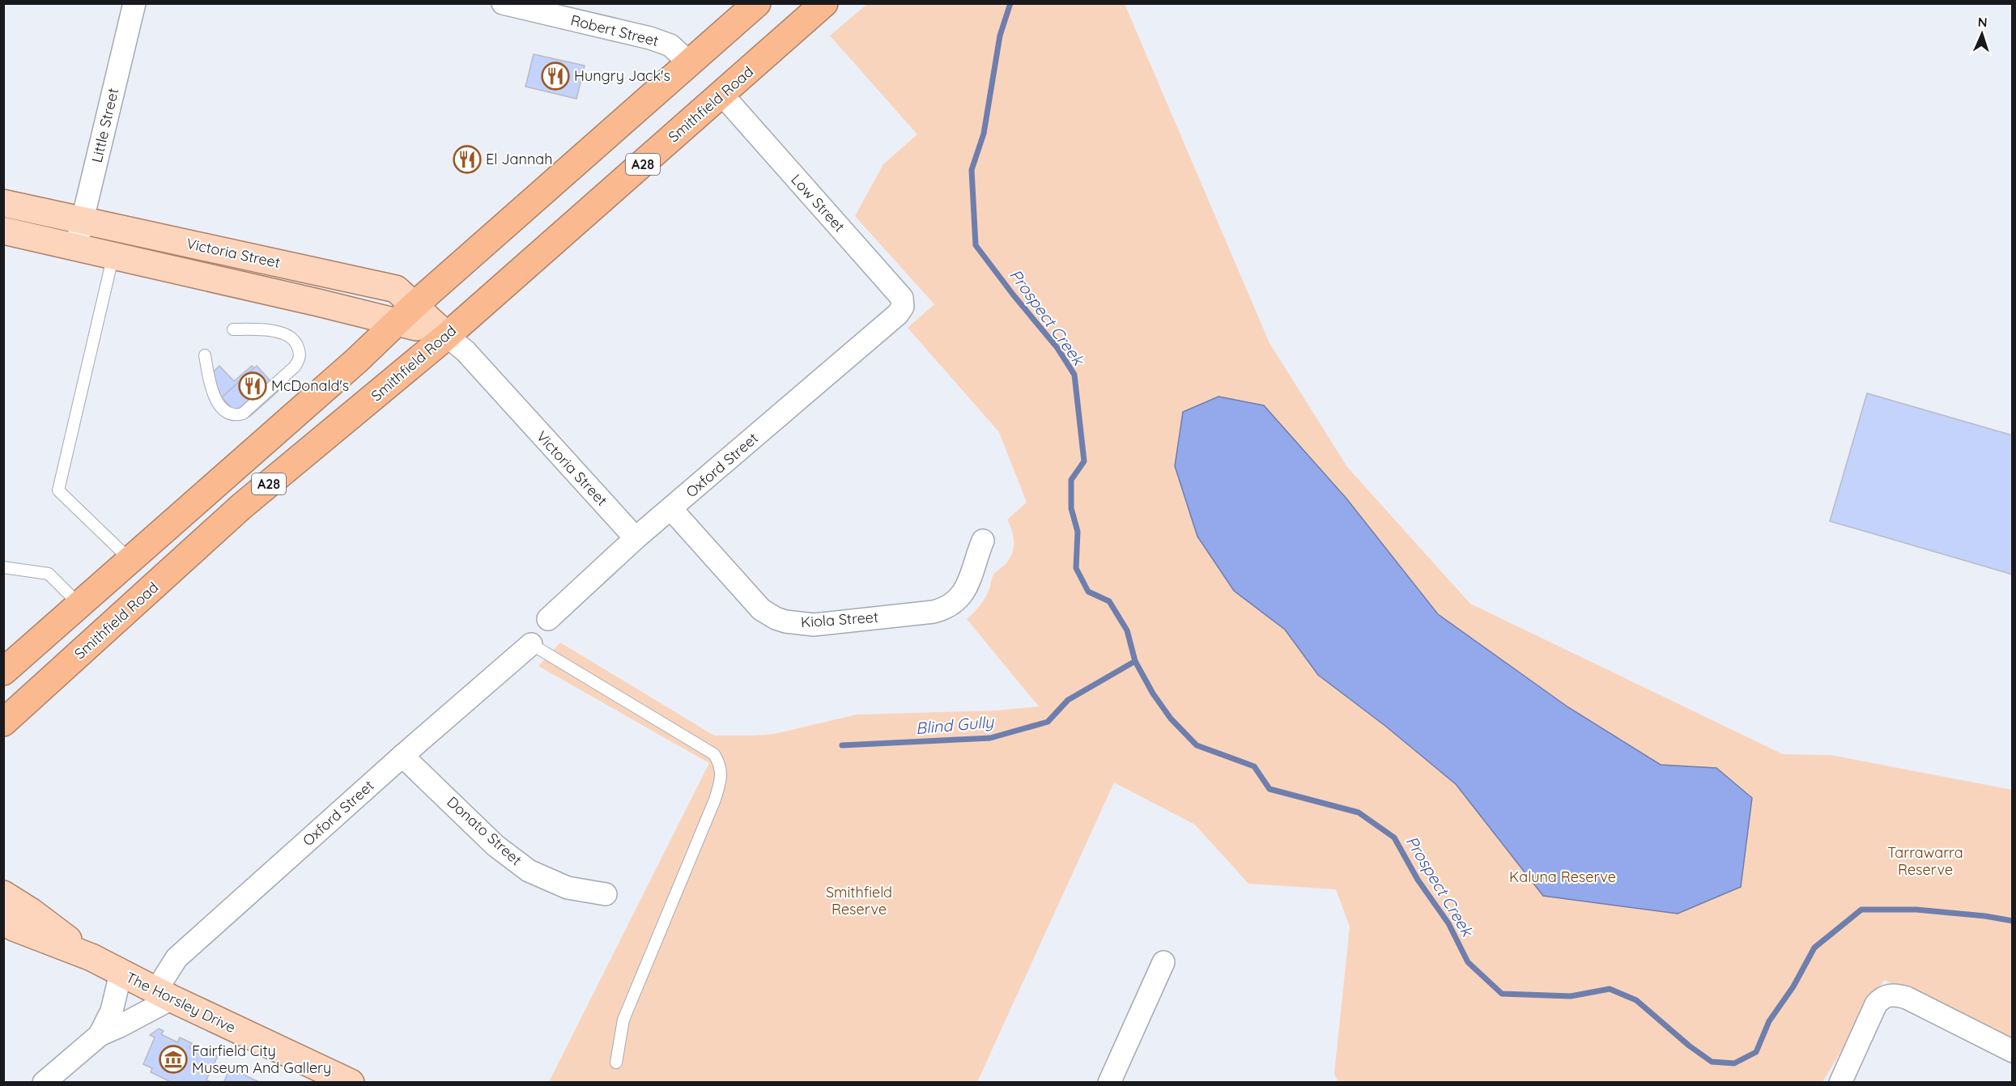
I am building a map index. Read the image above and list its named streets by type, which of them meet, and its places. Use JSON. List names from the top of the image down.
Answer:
{
  "streets": {
    "highway": ["Smithfield Road", "A28"],
    "main road": ["Victoria Street", "The Horsley Drive"],
    "street": [
      "Robert Street",
      "Little Street",
      "Low Street",
      "Oxford Street",
      "Kiola Street",
      "Donato Street"
    ]
  },
  "crossings": [
    ["Robert Street", "A28"],
    ["Smithfield Road", "Low Street"],
    ["Smithfield Road", "Victoria Street"],
    ["Little Street", "Victoria Street"],
    ["A28", "Victoria Street"],
    ["Low Street", "Oxford Street"],
    ["Victoria Street", "Oxford Street"],
    ["Oxford Street", "Kiola Street"],
    ["Oxford Street", "Donato Street"],
    ["Oxford Street", "The Horsley Drive"]
  ],
  "water": ["Prospect Creek", "Blind Gully"],
  "parks": ["Tarrawarra Reserve", "Kaluna Reserve", "Smithfield Reserve"],
  "places": {
    "restaurant": ["Hungry Jack's", "El Jannah", "McDonald's"],
    "museum": ["Fairfield City Museum And Gallery"]
  },
  "north": "top"
}
